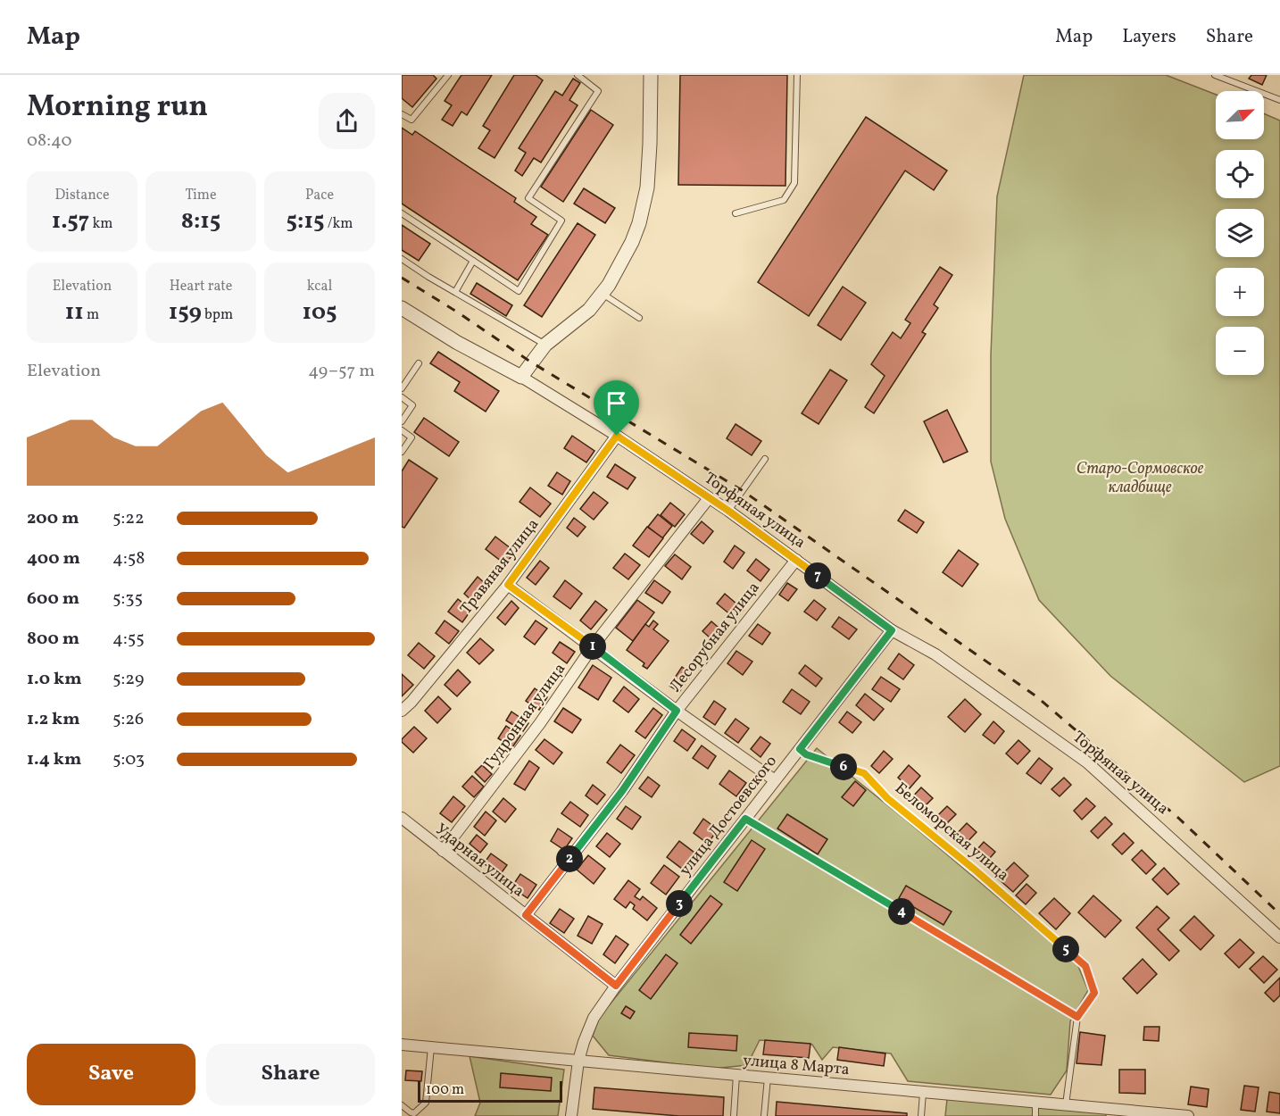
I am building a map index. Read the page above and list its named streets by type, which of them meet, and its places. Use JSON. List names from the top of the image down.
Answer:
{
  "streets": {
    "street": [
      "Торфяная улица",
      "Травяная улица",
      "Лесорубная улица",
      "Гудронная улица",
      "улица Достоевского",
      "Ударная улица",
      "улица 8 Марта"
    ],
    "lane": ["Беломорская улица"]
  },
  "crossings": [
    ["Торфяная улица", "Травяная улица"],
    ["Торфяная улица", "Лесорубная улица"],
    ["Торфяная улица", "Гудронная улица"],
    ["Торфяная улица", "улица Достоевского"],
    ["Лесорубная улица", "Ударная улица"],
    ["Гудронная улица", "Ударная улица"],
    ["улица Достоевского", "Беломорская улица"],
    ["улица Достоевского", "Ударная улица"],
    ["улица Достоевского", "улица 8 Марта"],
    ["Беломорская улица", "улица 8 Марта"]
  ],
  "parks": ["Старо-Сормовское кладбище"],
  "scale_bar": "100 m",
  "north": "top right",
  "page": {
    "header": "Map",
    "nav": ["Map", "Layers", "Share"],
    "heading": ["Morning run", "08:40"],
    "map_buttons": ["+", "−"],
    "stats": [
      ["Distance", "1.57 km"],
      ["Time", "8:15"],
      ["Pace", "5:15 /km"],
      ["Elevation", "11 m"],
      ["Heart rate", "159 bpm"],
      ["kcal", "105"]
    ],
    "chart": ["Elevation", "49–57 m"],
    "list": [
      {
        "name": "200 m",
        "note": "5:22"
      },
      {
        "name": "400 m",
        "note": "4:58"
      },
      {
        "name": "600 m",
        "note": "5:35"
      },
      {
        "name": "800 m",
        "note": "4:55"
      },
      {
        "name": "1.0 km",
        "note": "5:29"
      },
      {
        "name": "1.2 km",
        "note": "5:26"
      },
      {
        "name": "1.4 km",
        "note": "5:03"
      }
    ],
    "pins": [
      "7",
      "1",
      "6",
      "2",
      "3",
      "4",
      "5"
    ],
    "buttons": ["Save", "Share"],
    "scale": "100 m"
  }
}
